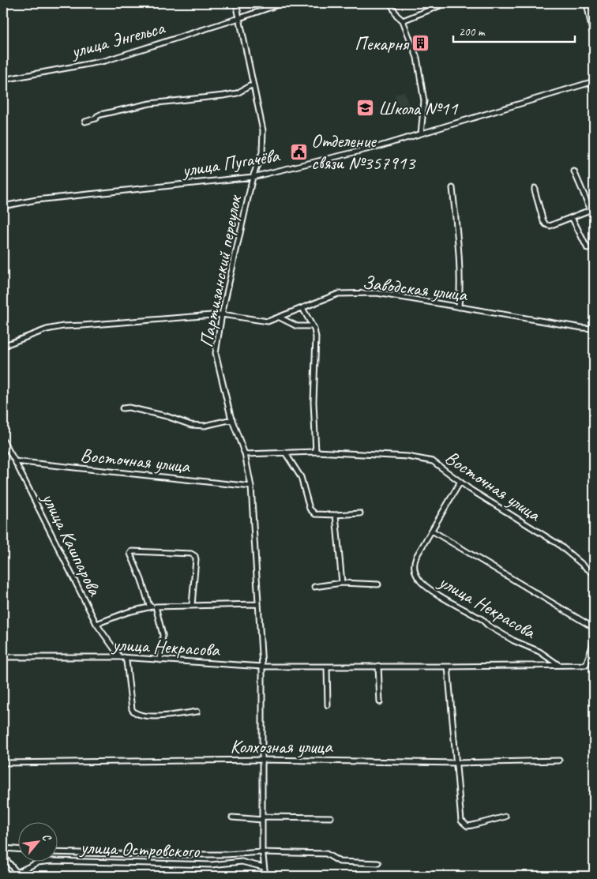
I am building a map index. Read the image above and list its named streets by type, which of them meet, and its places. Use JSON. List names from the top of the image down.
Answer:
{
  "streets": {
    "street": [
      "улица Энгельса",
      "улица Пугачёва",
      "Партизанский переулок",
      "Заводская улица",
      "Восточная улица",
      "улица Кашпарова",
      "улица Некрасова",
      "Колхозная улица",
      "улица Островского"
    ]
  },
  "crossings": [
    ["улица Энгельса", "Партизанский переулок"],
    ["улица Пугачёва", "Партизанский переулок"],
    ["Партизанский переулок", "Заводская улица"],
    ["Партизанский переулок", "Восточная улица"],
    ["Партизанский переулок", "улица Некрасова"],
    ["Партизанский переулок", "Колхозная улица"],
    ["Партизанский переулок", "улица Островского"],
    ["Восточная улица", "улица Кашпарова"],
    ["Восточная улица", "улица Некрасова"],
    ["улица Кашпарова", "улица Некрасова"]
  ],
  "places": {
    "building": ["Пекарня"],
    "school or university": ["Школа №11"],
    "public building": ["Отделение связи №357913"]
  },
  "scale_bar": "200 m",
  "north": "top right"
}
